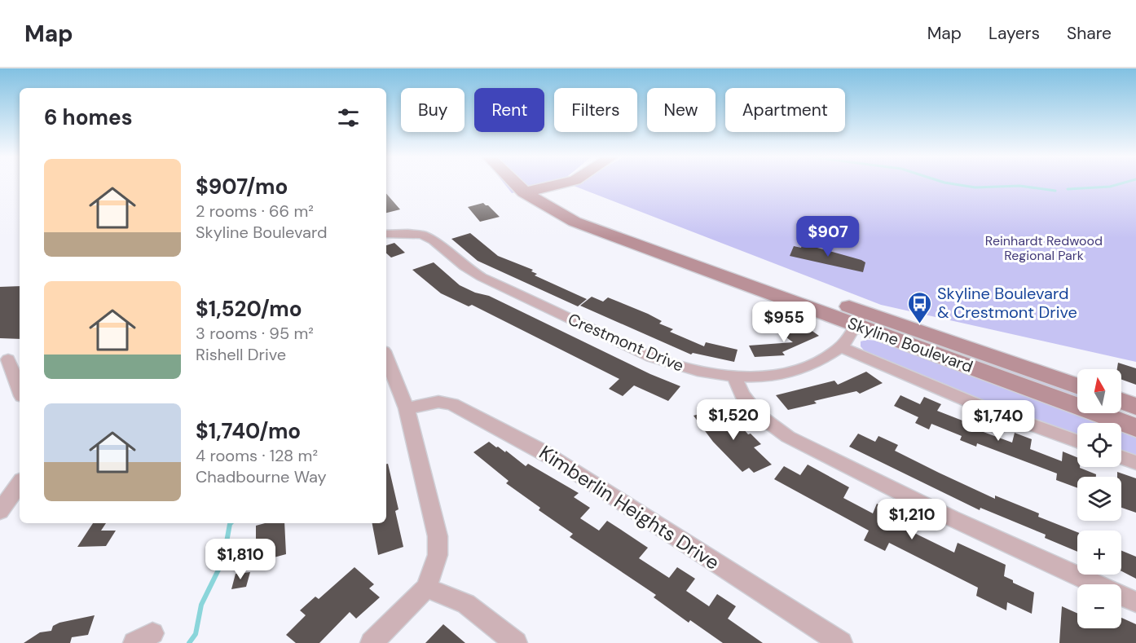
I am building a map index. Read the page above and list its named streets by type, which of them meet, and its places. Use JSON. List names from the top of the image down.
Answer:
{
  "streets": {
    "main road": ["Skyline Boulevard"],
    "street": ["Crestmont Drive", "Kimberlin Heights Drive"]
  },
  "crossings": [
    ["Crestmont Drive", "Skyline Boulevard"]
  ],
  "parks": ["Reinhardt Redwood Regional Park"],
  "places": {
    "bus stop": ["Skyline Boulevard & Crestmont Drive"]
  },
  "north": "top",
  "page": {
    "header": "Map",
    "nav": ["Map", "Layers", "Share"],
    "chip": [
      "Buy",
      "Rent",
      "Filters",
      "New",
      "Apartment"
    ],
    "heading": "6 homes",
    "list": [
      {
        "name": "$907/mo",
        "note": "2 rooms · 66 m² · Skyline Boulevard"
      },
      {
        "name": "$1,520/mo",
        "note": "3 rooms · 95 m² · Rishell Drive"
      },
      {
        "name": "$1,740/mo",
        "note": "4 rooms · 128 m² · Chadbourne Way"
      }
    ],
    "price": [
      "$907",
      "$955",
      "$1,520",
      "$1,740",
      "$1,210",
      "$1,810"
    ],
    "map_buttons": ["+", "−"]
  }
}
